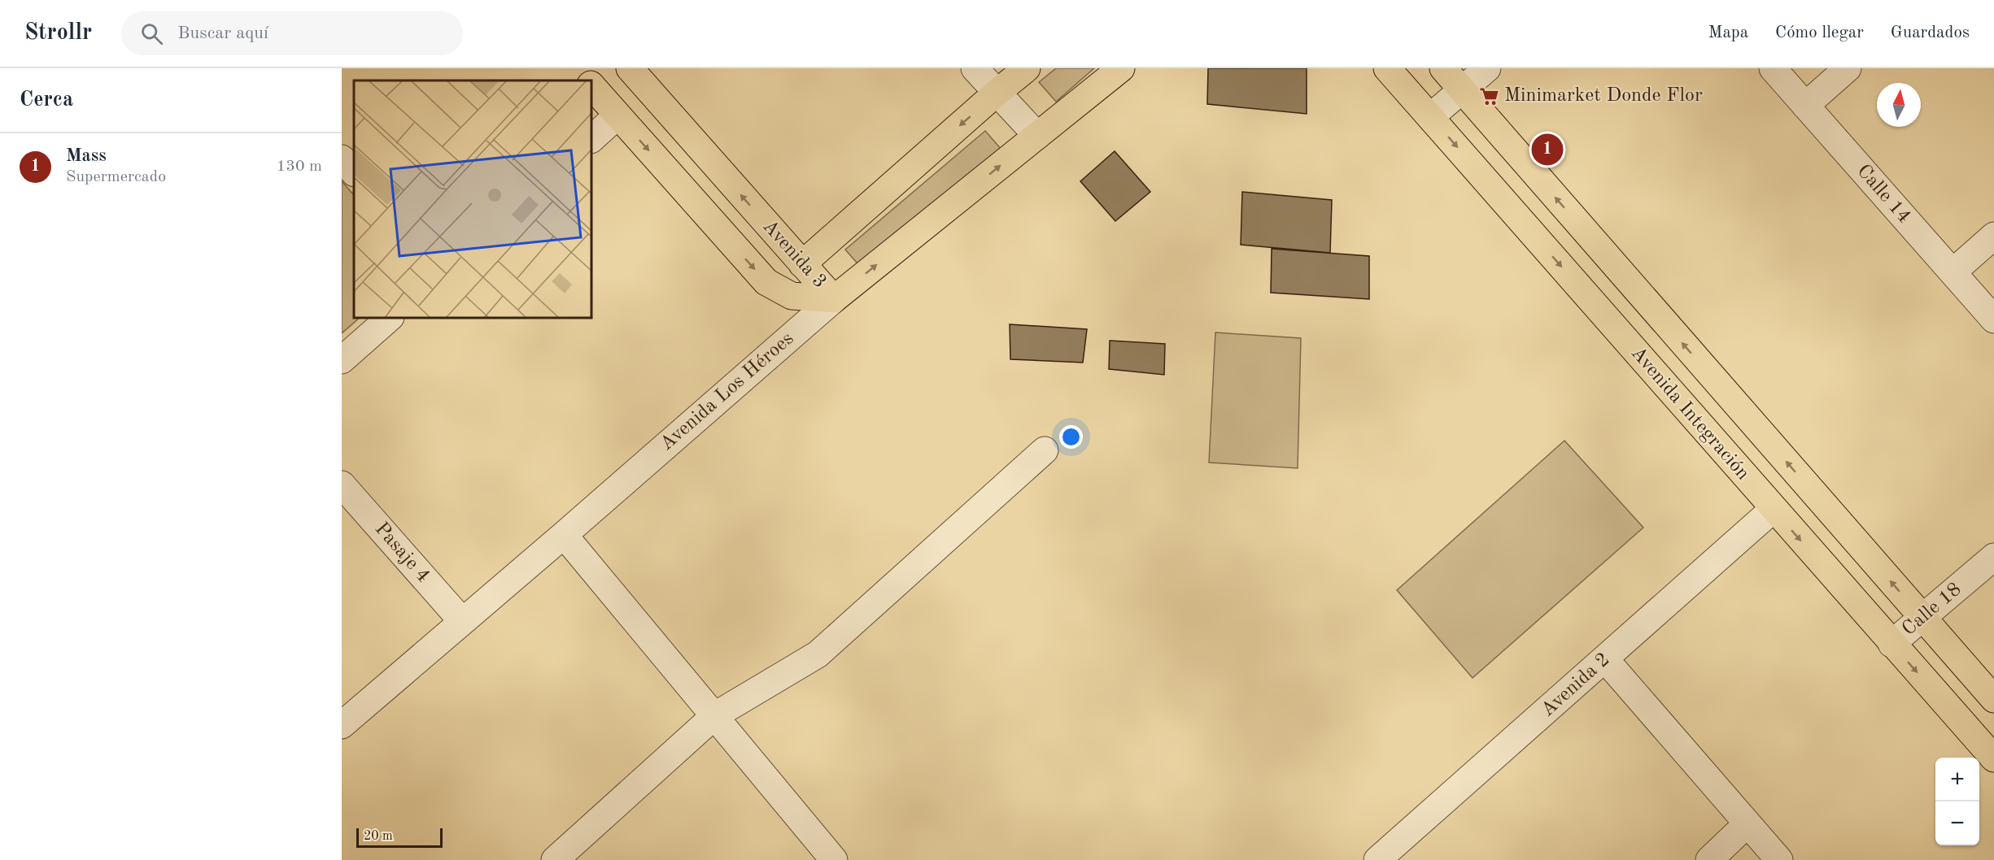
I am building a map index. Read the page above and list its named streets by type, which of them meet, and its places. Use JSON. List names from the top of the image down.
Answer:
{
  "streets": {
    "main road": ["Avenida 3", "Avenida Los Héroes", "Avenida Integración"],
    "street": [
      "Calle 14",
      "Pasaje 4",
      "Calle 18",
      "Avenida 2"
    ]
  },
  "crossings": [
    ["Avenida 3", "Avenida Los Héroes"],
    ["Avenida Los Héroes", "Pasaje 4"],
    ["Avenida Integración", "Calle 18"],
    ["Avenida Integración", "Avenida 2"]
  ],
  "places": {
    "supermarket": ["Minimarket Donde Flor"]
  },
  "scale_bar": "20 m",
  "north": "top",
  "page": {
    "header": "Strollr",
    "search": "Buscar aquí",
    "nav": ["Mapa", "Cómo llegar", "Guardados"],
    "heading": "Cerca",
    "list": [
      {
        "mark": "1",
        "name": "Mass",
        "note": "Supermercado",
        "value": "130 m"
      }
    ],
    "pins": "1",
    "map_buttons": ["+", "−"],
    "scale": "20 m"
  }
}
